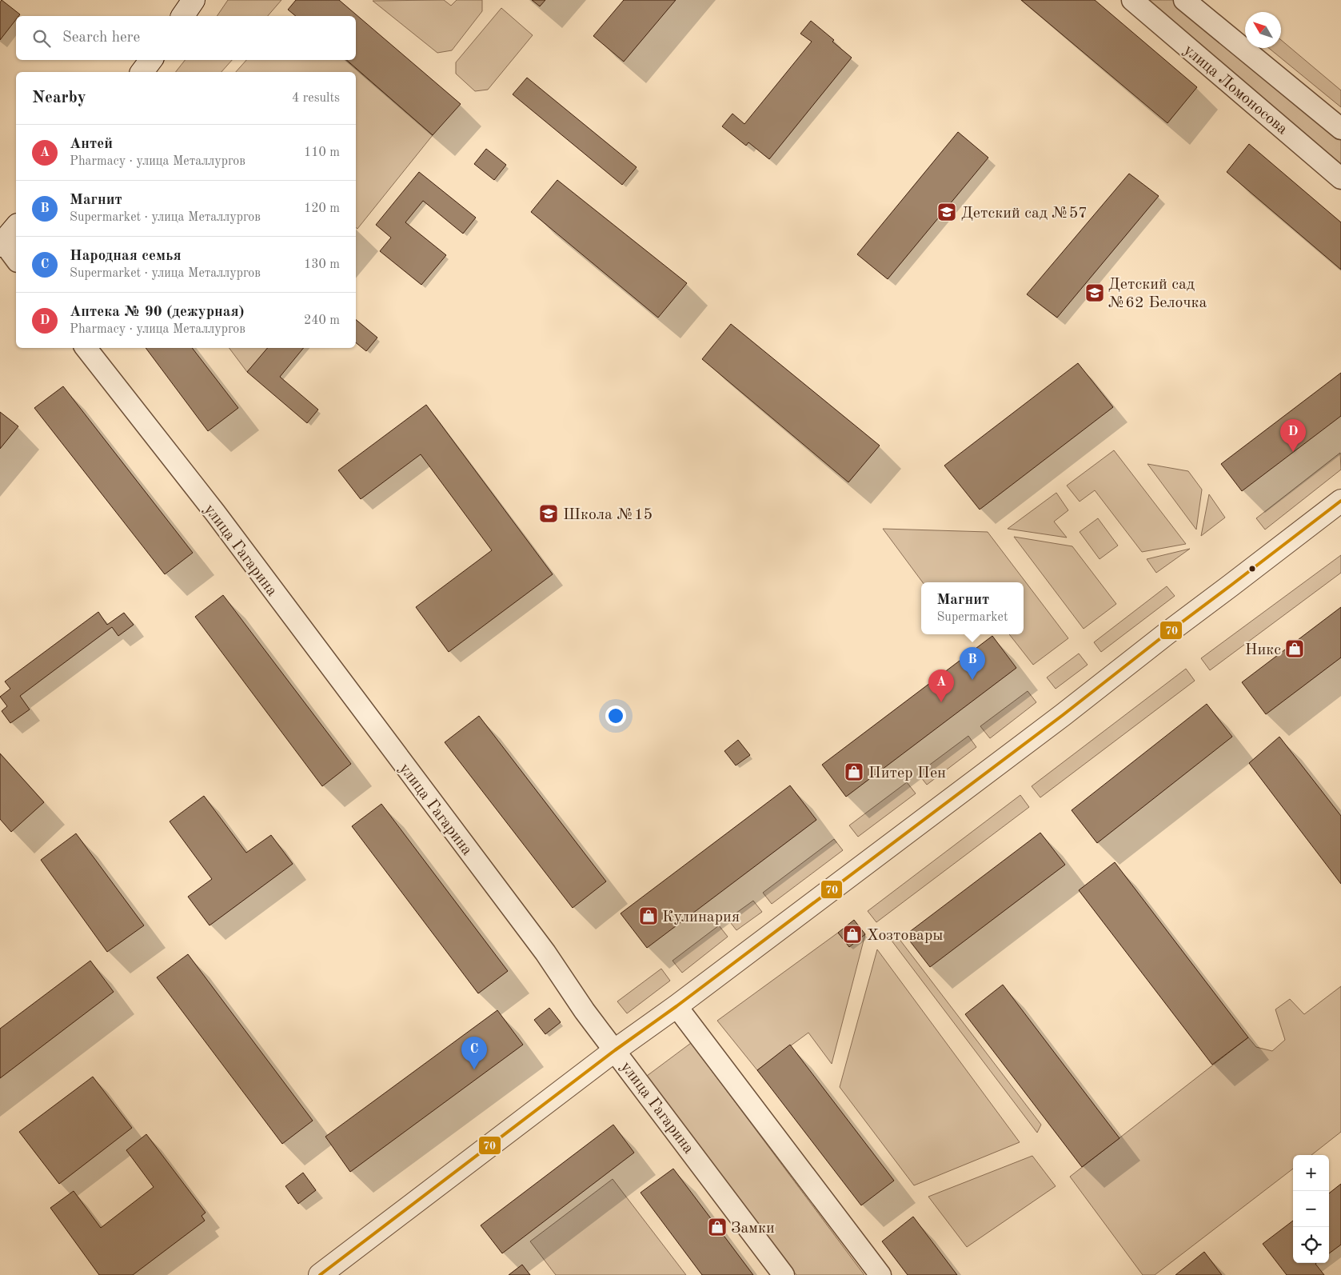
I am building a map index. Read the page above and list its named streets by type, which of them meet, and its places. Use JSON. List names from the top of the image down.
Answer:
{
  "streets": {
    "street": ["улица Ломоносова", "улица Гагарина"]
  },
  "places": {
    "school or university": ["Детский сад №57", "Детский сад №62 Белочка", "Школа №15"],
    "shop": [
      "Никс",
      "Питер Пен",
      "Кулинария",
      "Хозтовары",
      "Замки"
    ]
  },
  "lines": ["transit line 70"],
  "north": "top left",
  "page": {
    "search": "Search here",
    "heading": ["Nearby", "4 results"],
    "list": [
      {
        "mark": "A",
        "name": "Антей",
        "note": "Pharmacy · улица Металлургов",
        "value": "110 m"
      },
      {
        "mark": "B",
        "name": "Магнит",
        "note": "Supermarket · улица Металлургов",
        "value": "120 m"
      },
      {
        "mark": "C",
        "name": "Народная семья",
        "note": "Supermarket · улица Металлургов",
        "value": "130 m"
      },
      {
        "mark": "D",
        "name": "Аптека № 90 (дежурная)",
        "note": "Pharmacy · улица Металлургов",
        "value": "240 m"
      }
    ],
    "pins": [
      "D",
      "B",
      "A",
      "C"
    ],
    "popup": ["Магнит", "Supermarket"],
    "map_buttons": ["+", "−"]
  }
}
